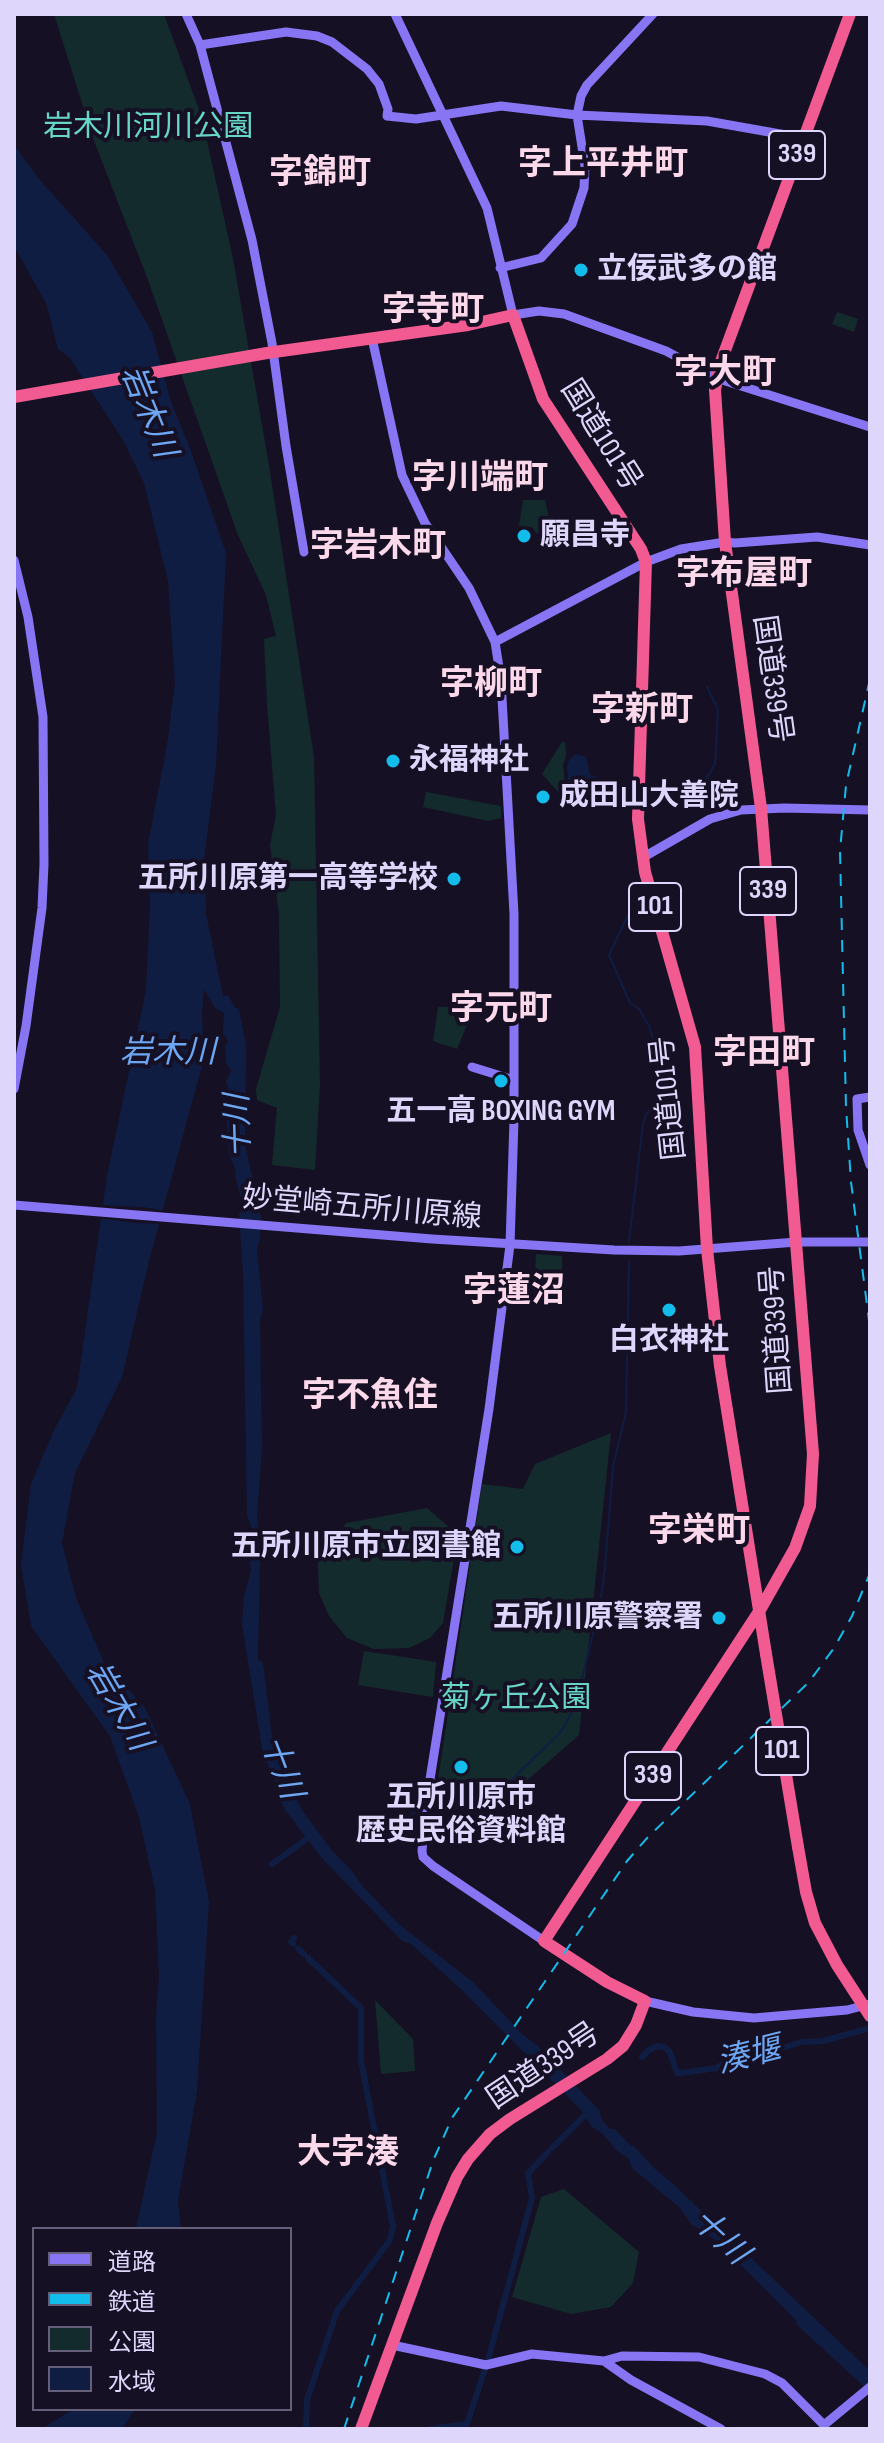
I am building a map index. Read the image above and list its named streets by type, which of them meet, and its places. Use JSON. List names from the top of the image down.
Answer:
{
  "streets": {
    "highway": [
      "339",
      "国道101号",
      "国道339号",
      "101"
    ],
    "street": ["妙堂崎五所川原線"]
  },
  "crossings": [
    ["国道101号", "国道339号"],
    ["国道101号", "妙堂崎五所川原線"],
    ["国道339号", "妙堂崎五所川原線"]
  ],
  "districts": [
    "字上平井町",
    "字錦町",
    "字寺町",
    "字大町",
    "字川端町",
    "字岩木町",
    "字布屋町",
    "字柳町",
    "字新町",
    "字元町",
    "字田町",
    "字蓮沼",
    "字不魚住",
    "字栄町",
    "大字湊"
  ],
  "water": ["岩木川", "十川", "湊堰"],
  "parks": ["岩木川河川公園", "菊ヶ丘公園"],
  "places": [
    "立佞武多の館",
    "願昌寺",
    "永福神社",
    "成田山大善院",
    "五所川原第一高等学校",
    "五一高 BOXING GYM",
    "白衣神社",
    "五所川原市立図書館",
    "五所川原警察署",
    "五所川原市 歴史民俗資料館"
  ],
  "legend": [
    "道路",
    "鉄道",
    "公園",
    "水域"
  ]
}
